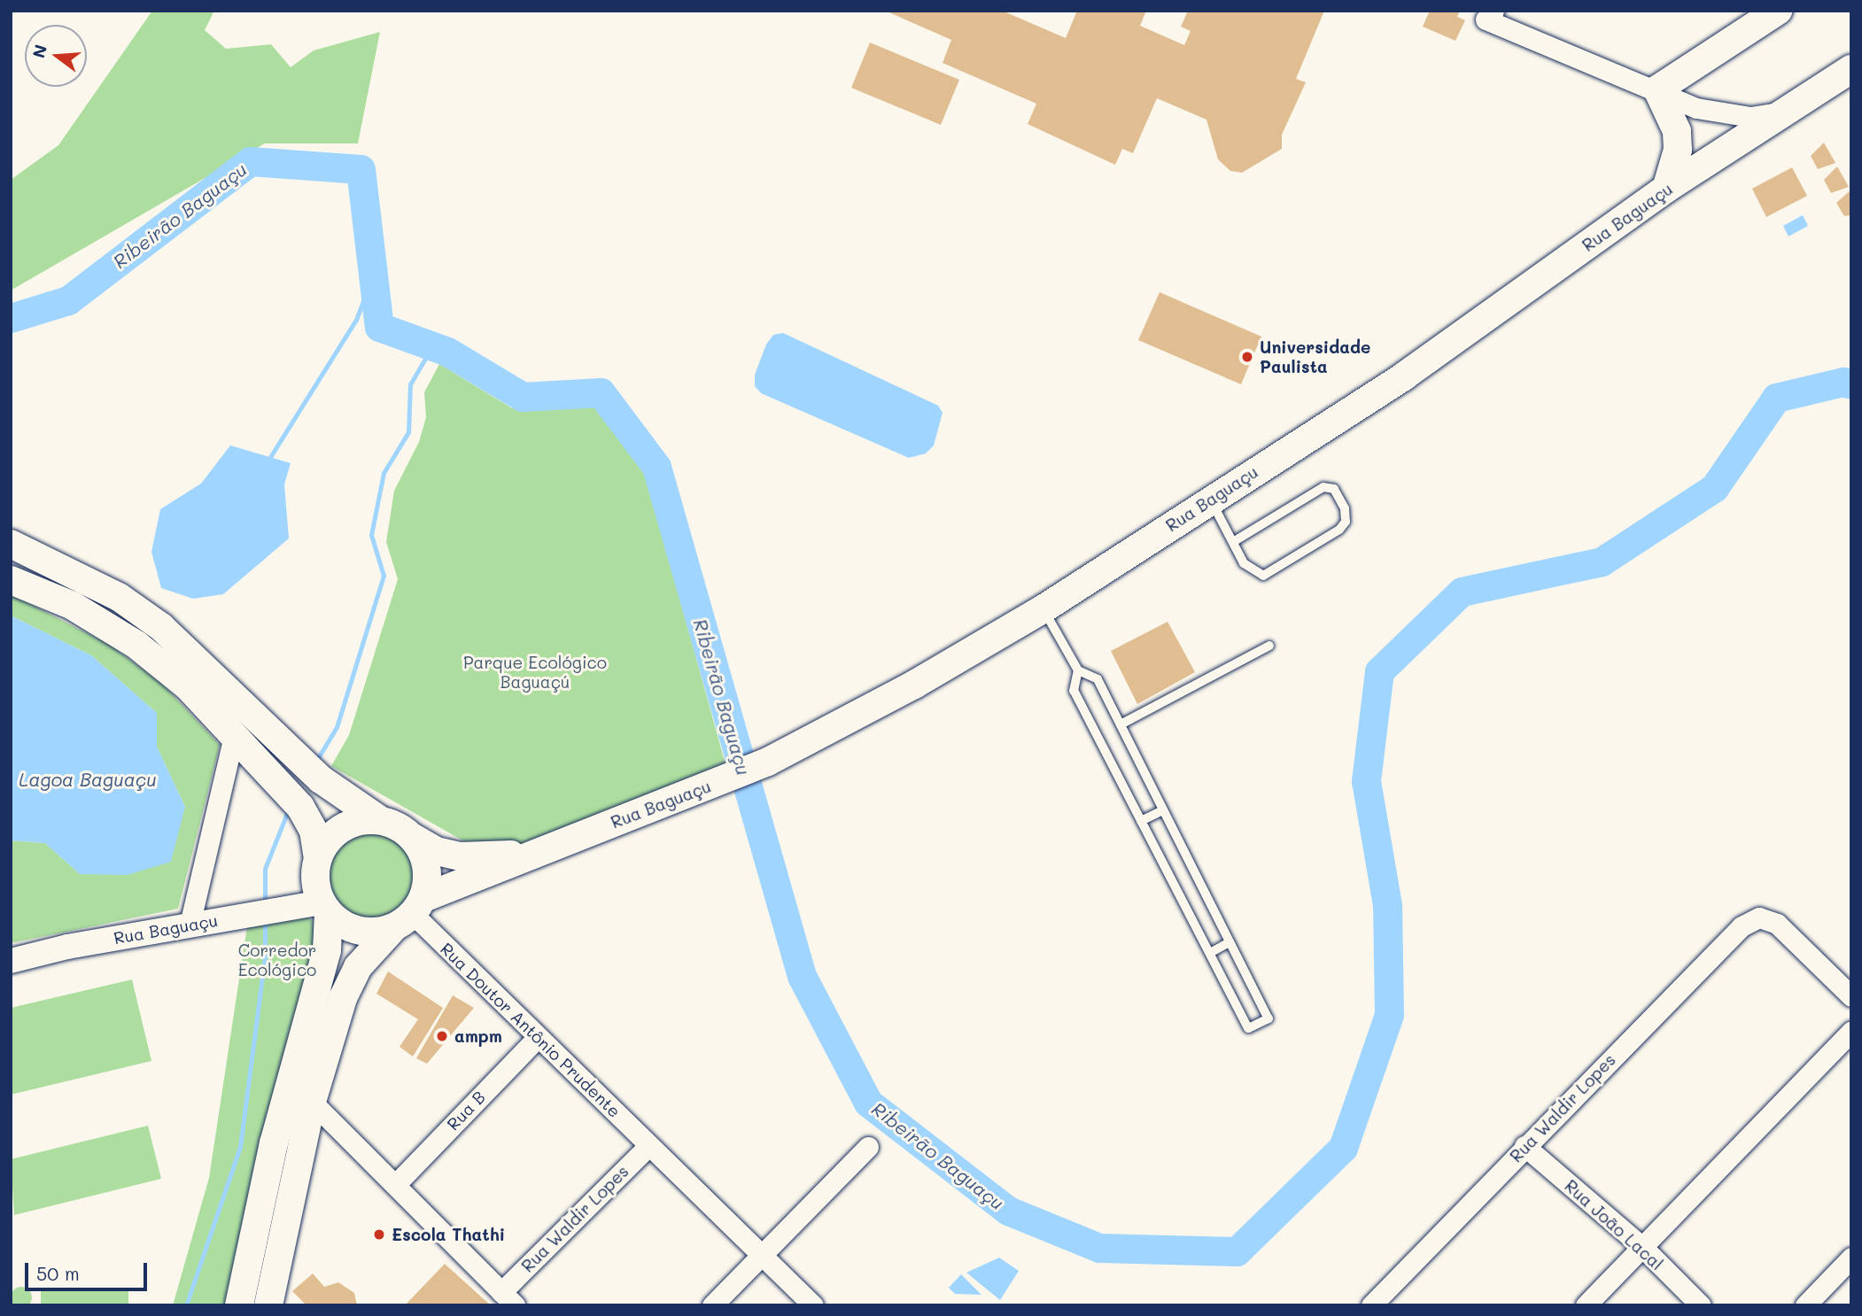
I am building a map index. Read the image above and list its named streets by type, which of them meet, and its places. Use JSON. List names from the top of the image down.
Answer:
{
  "streets": {
    "main road": ["Rua Baguaçu"],
    "street": [
      "Rua Doutor Antônio Prudente",
      "Rua Waldir Lopes",
      "Rua B",
      "Rua João Lacal"
    ]
  },
  "crossings": [
    ["Rua Baguaçu", "Rua Doutor Antônio Prudente"],
    ["Rua Doutor Antônio Prudente", "Rua Waldir Lopes"],
    ["Rua Doutor Antônio Prudente", "Rua B"],
    ["Rua Waldir Lopes", "Rua João Lacal"]
  ],
  "water": ["Ribeirão Baguaçu", "Lagoa Baguaçu"],
  "parks": ["Parque Ecológico Baguaçú", "Corredor Ecológico"],
  "places": ["Universidade Paulista", "ampm", "Escola Thathi"],
  "scale_bar": "50 m",
  "north": "left"
}
